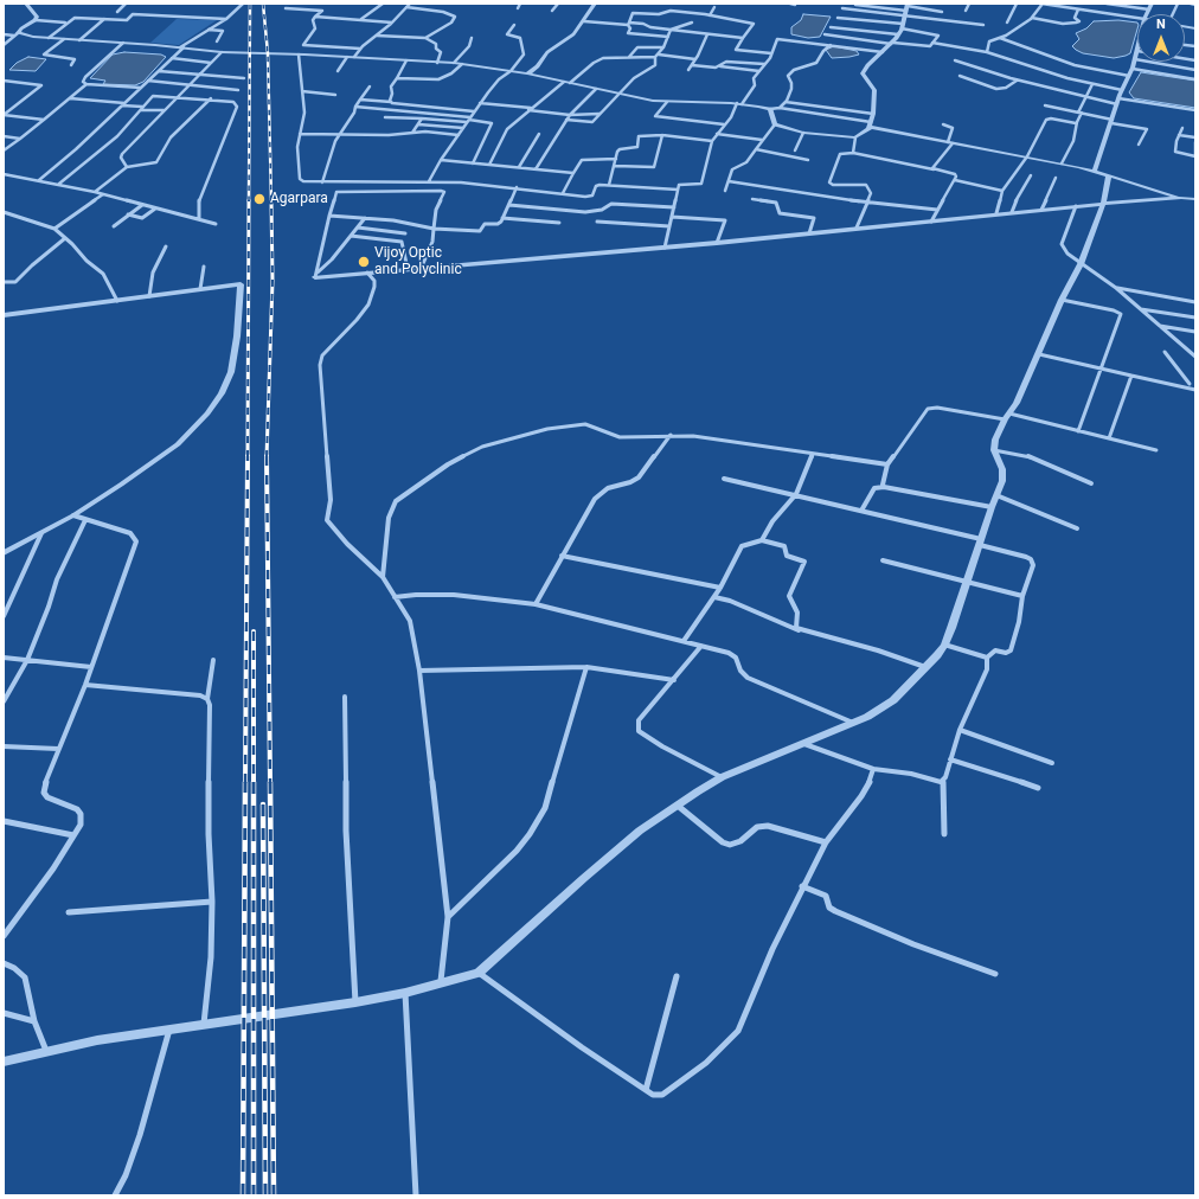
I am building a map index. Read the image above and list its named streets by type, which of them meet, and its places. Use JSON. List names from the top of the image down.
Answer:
{
  "places": ["Agarpara", "Vijoy Optic and Polyclinic"],
  "north": "top"
}
